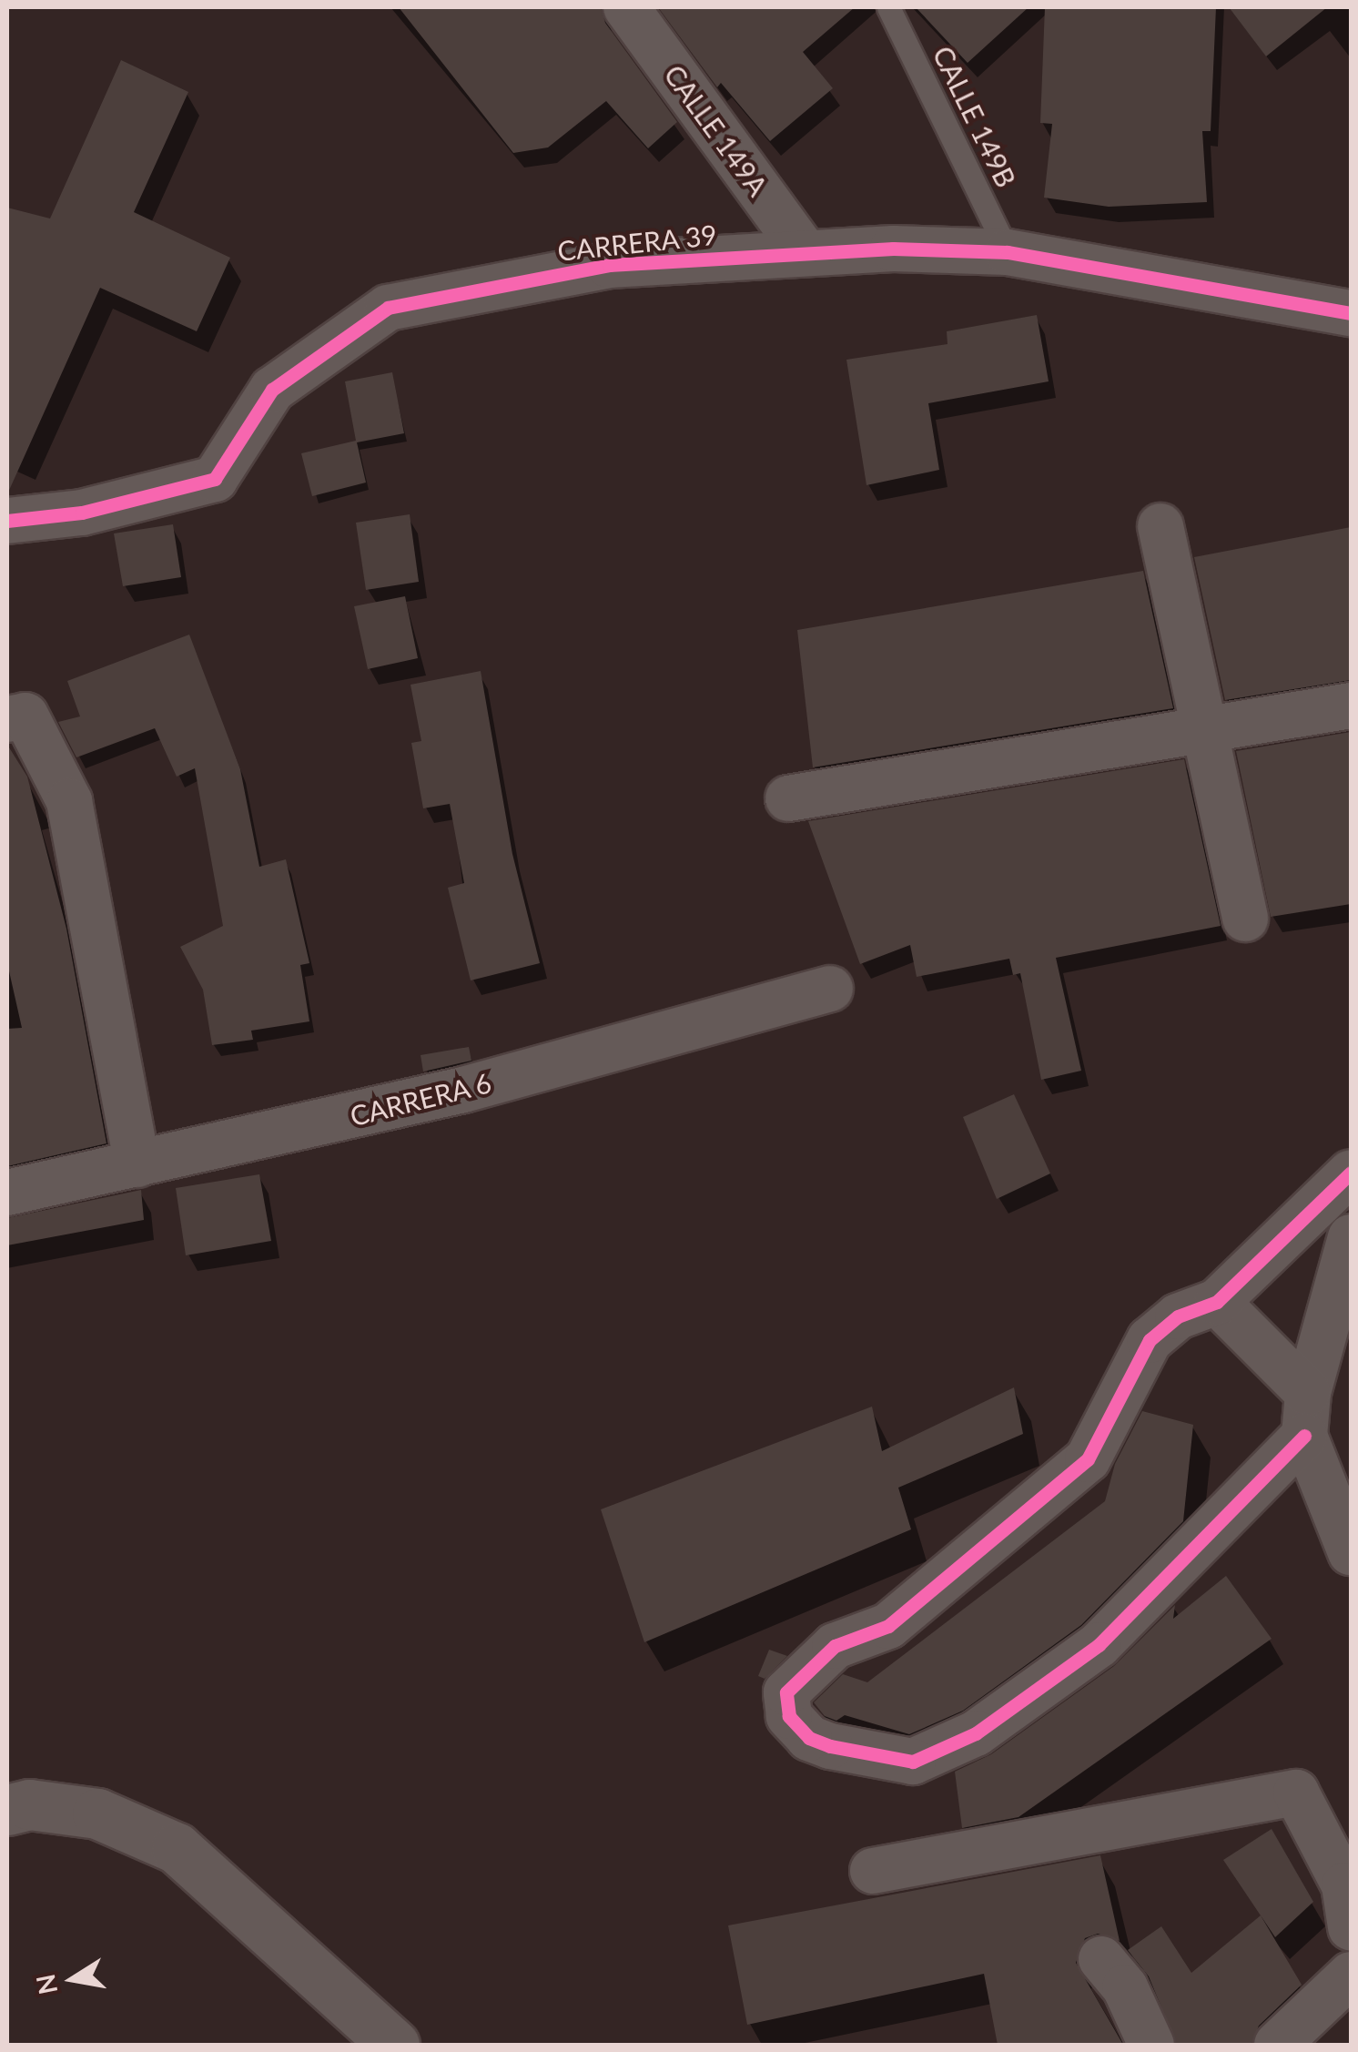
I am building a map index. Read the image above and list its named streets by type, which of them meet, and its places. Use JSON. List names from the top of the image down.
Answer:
{
  "streets": {
    "street": ["CALLE 149A", "CARRERA 39", "CARRERA 6"],
    "lane": ["CALLE 149B"]
  },
  "crossings": [
    ["CALLE 149B", "CARRERA 39"],
    ["CALLE 149A", "CARRERA 39"]
  ],
  "north": "left"
}
